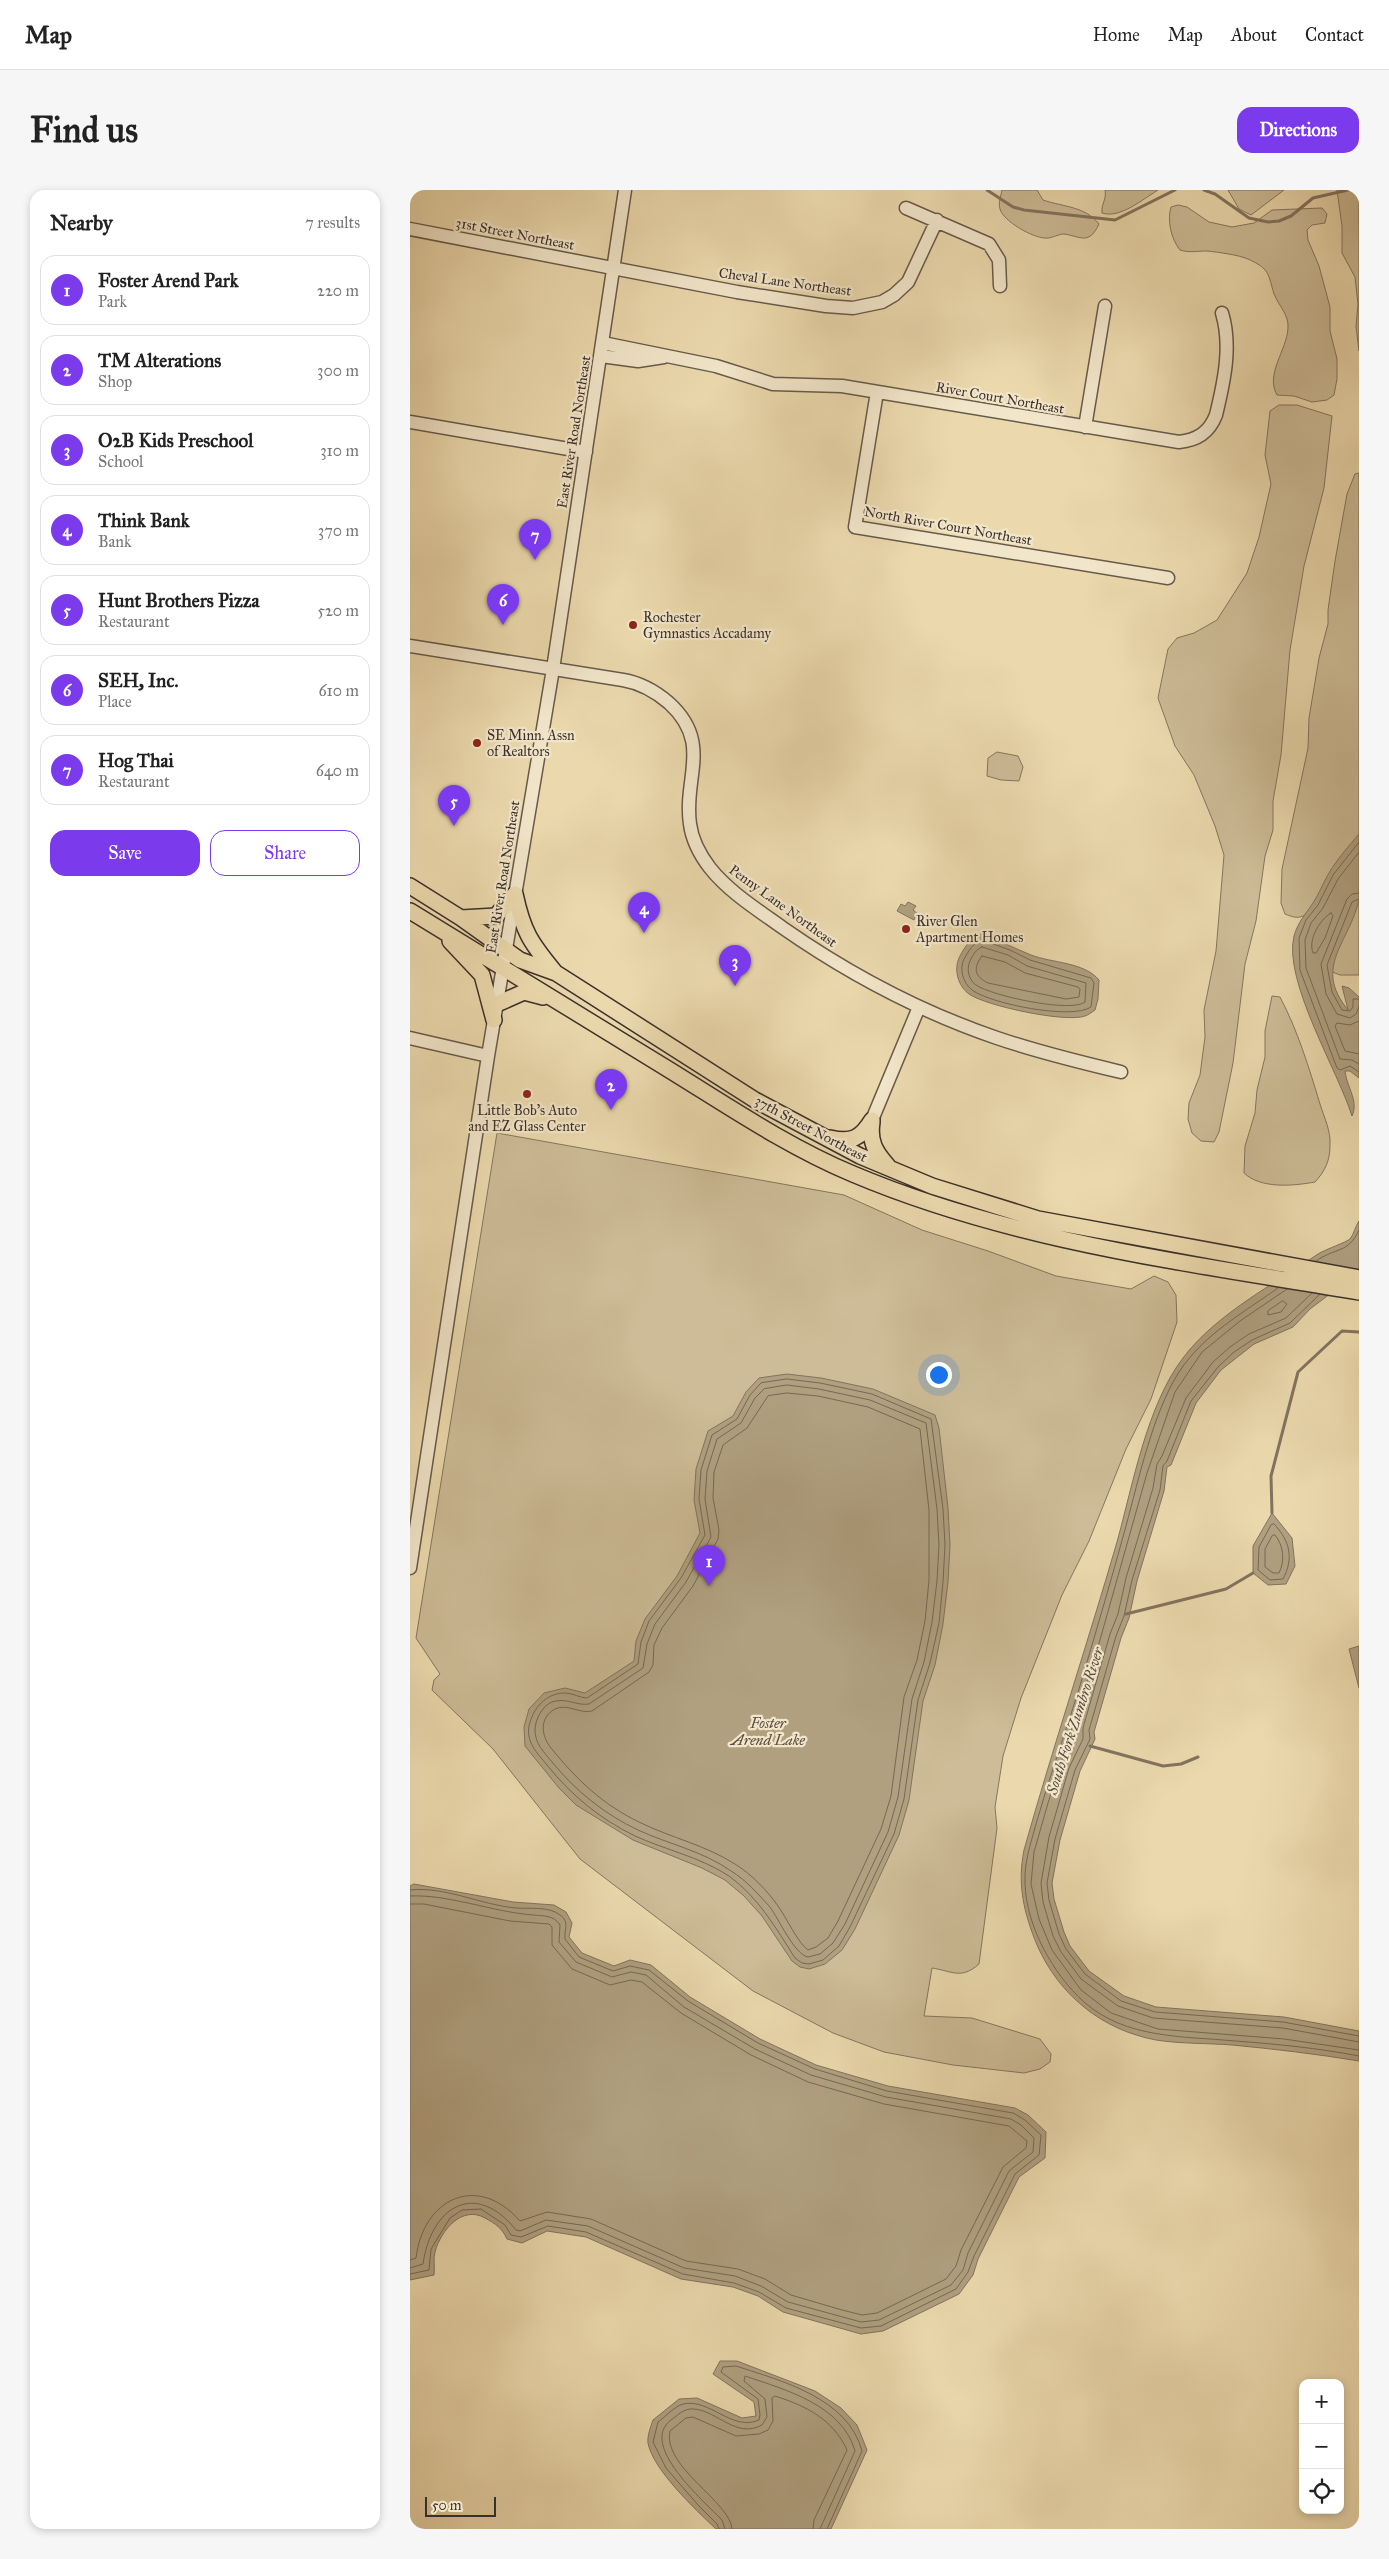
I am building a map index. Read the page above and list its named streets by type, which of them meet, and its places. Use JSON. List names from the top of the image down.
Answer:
{
  "streets": {
    "main road": ["37th Street Northeast"],
    "street": [
      "31st Street Northeast",
      "Cheval Lane Northeast",
      "River Court Northeast",
      "East River Road Northeast",
      "North River Court Northeast",
      "Penny Lane Northeast"
    ]
  },
  "crossings": [
    ["31st Street Northeast", "Cheval Lane Northeast"],
    ["31st Street Northeast", "East River Road Northeast"],
    ["Cheval Lane Northeast", "East River Road Northeast"],
    ["River Court Northeast", "East River Road Northeast"],
    ["River Court Northeast", "North River Court Northeast"],
    ["East River Road Northeast", "Penny Lane Northeast"],
    ["East River Road Northeast", "37th Street Northeast"]
  ],
  "water": ["South Fork Zumbro River", "Foster Arend Lake"],
  "places": [
    "Rochester Gymnastics Accadamy",
    "SE Minn. Assn of Realtors",
    "River Glen Apartment Homes",
    "Little Bob's Auto and EZ Glass Center"
  ],
  "scale_bar": "50 m",
  "page": {
    "header": "Map",
    "nav": [
      "Home",
      "Map",
      "About",
      "Contact"
    ],
    "buttons": [
      "Directions",
      ["Save", "Share"]
    ],
    "title": "Find us",
    "heading": ["Nearby", "7 results"],
    "list": [
      {
        "mark": "1",
        "name": "Foster Arend Park",
        "note": "Park",
        "value": "220 m"
      },
      {
        "mark": "2",
        "name": "TM Alterations",
        "note": "Shop",
        "value": "300 m"
      },
      {
        "mark": "3",
        "name": "O2B Kids Preschool",
        "note": "School",
        "value": "310 m"
      },
      {
        "mark": "4",
        "name": "Think Bank",
        "note": "Bank",
        "value": "370 m"
      },
      {
        "mark": "5",
        "name": "Hunt Brothers Pizza",
        "note": "Restaurant",
        "value": "520 m"
      },
      {
        "mark": "6",
        "name": "SEH, Inc.",
        "note": "Place",
        "value": "610 m"
      },
      {
        "mark": "7",
        "name": "Hog Thai",
        "note": "Restaurant",
        "value": "640 m"
      }
    ],
    "pins": [
      "7",
      "6",
      "5",
      "4",
      "3",
      "2",
      "1"
    ],
    "map_buttons": ["+", "−"],
    "scale": "50 m"
  }
}
